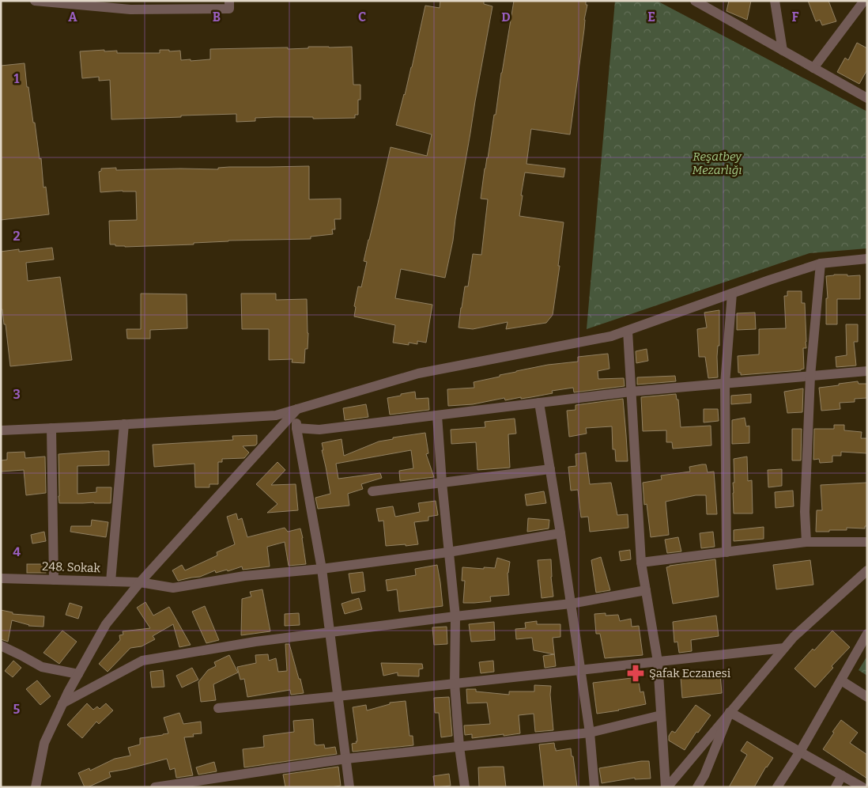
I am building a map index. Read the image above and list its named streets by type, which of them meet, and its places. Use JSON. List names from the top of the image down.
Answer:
{
  "streets": {
    "street": ["248. Sokak"]
  },
  "parks": ["Reşatbey Mezarlığı"],
  "places": {
    "pharmacy": ["Şafak Eczanesi"]
  },
  "grid": {
    "columns": [
      "A",
      "B",
      "C",
      "D",
      "E",
      "F"
    ],
    "rows": [
      "1",
      "2",
      "3",
      "4",
      "5"
    ]
  }
}
